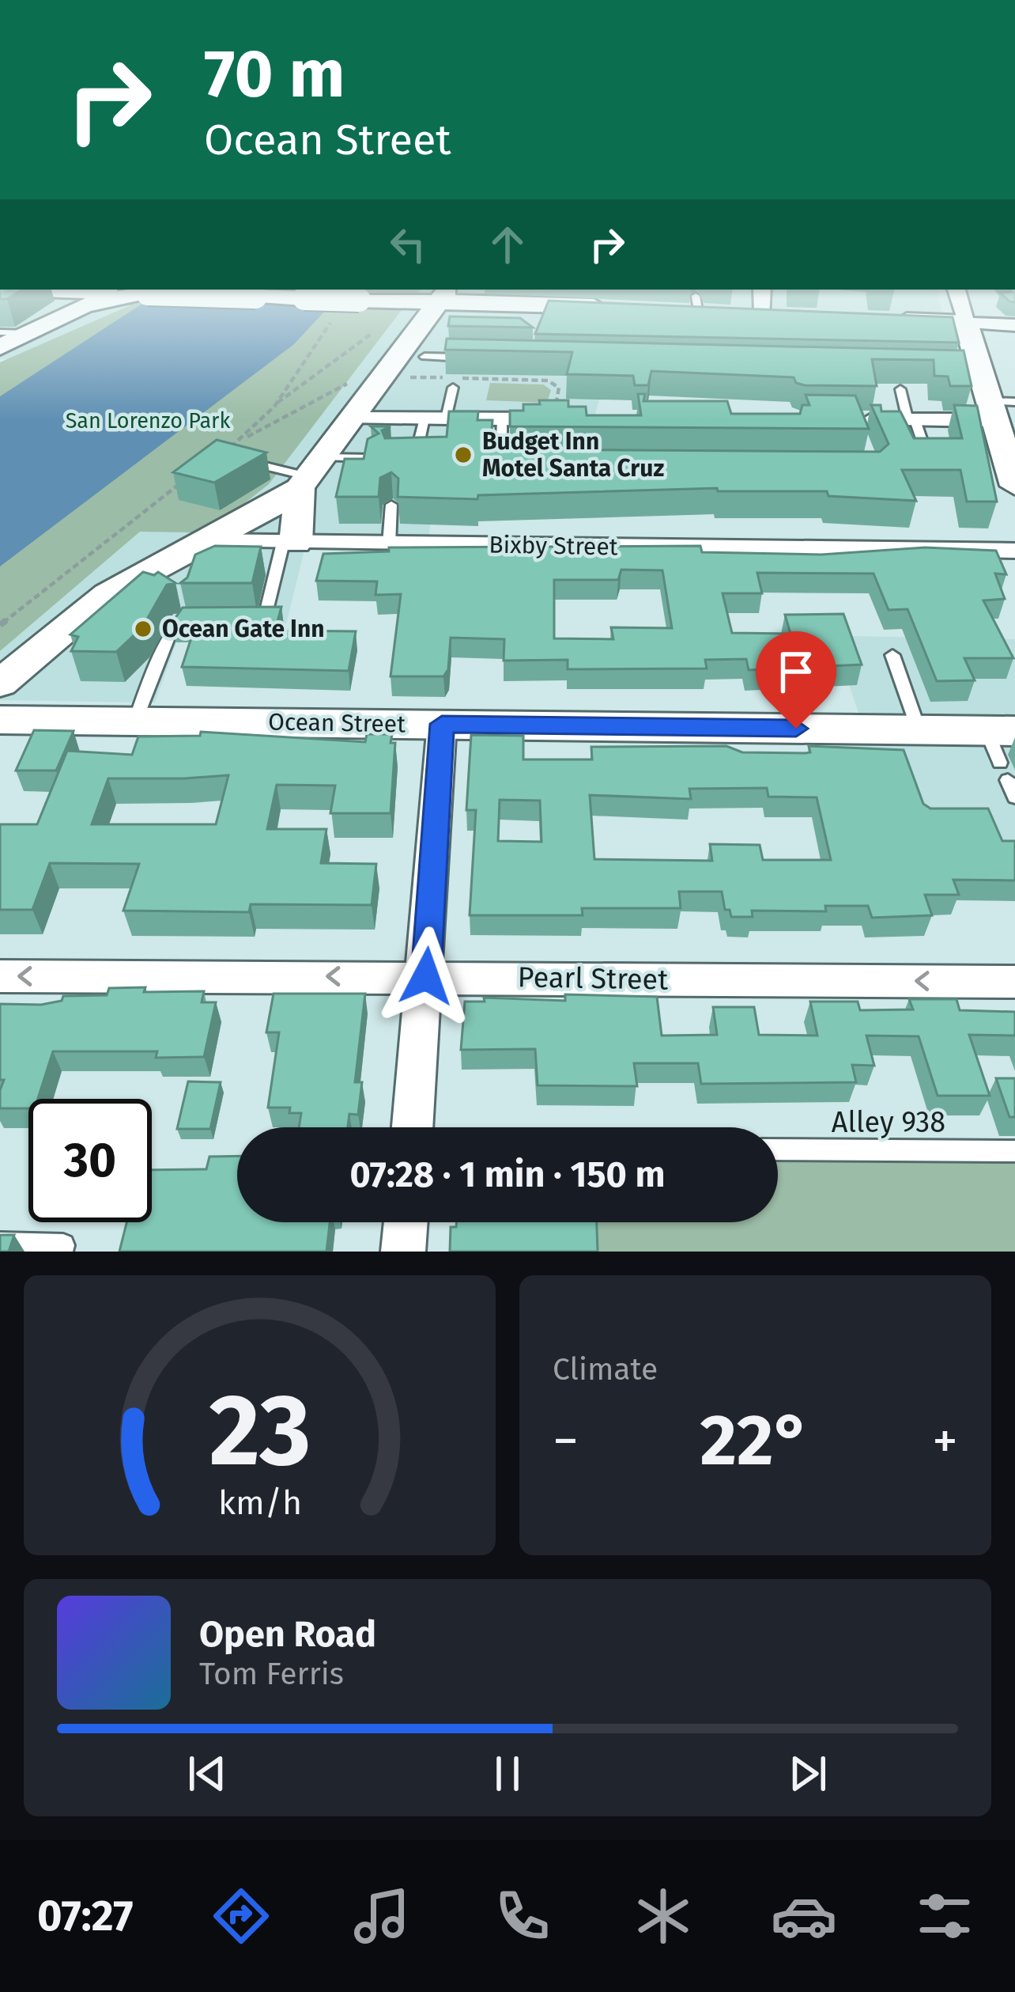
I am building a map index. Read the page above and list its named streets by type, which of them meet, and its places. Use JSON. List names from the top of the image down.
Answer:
{
  "streets": {
    "main road": ["Ocean Street"],
    "street": ["Bixby Street", "Pearl Street"],
    "lane": ["Alley 938"]
  },
  "one_way": ["Pearl Street"],
  "parks": ["San Lorenzo Park"],
  "places": ["Budget Inn Motel Santa Cruz", "Ocean Gate Inn"],
  "page": {
    "turn": ["70 m", "Ocean Street"],
    "limit": "30",
    "trip": "07:28 · 1 min · 150 m",
    "tile": "Climate",
    "heat": ["−", "22°", "+"],
    "song": ["Open Road", "Tom Ferris"],
    "tabs": "07:27",
    "gauge": ["23", "km/h"]
  }
}
